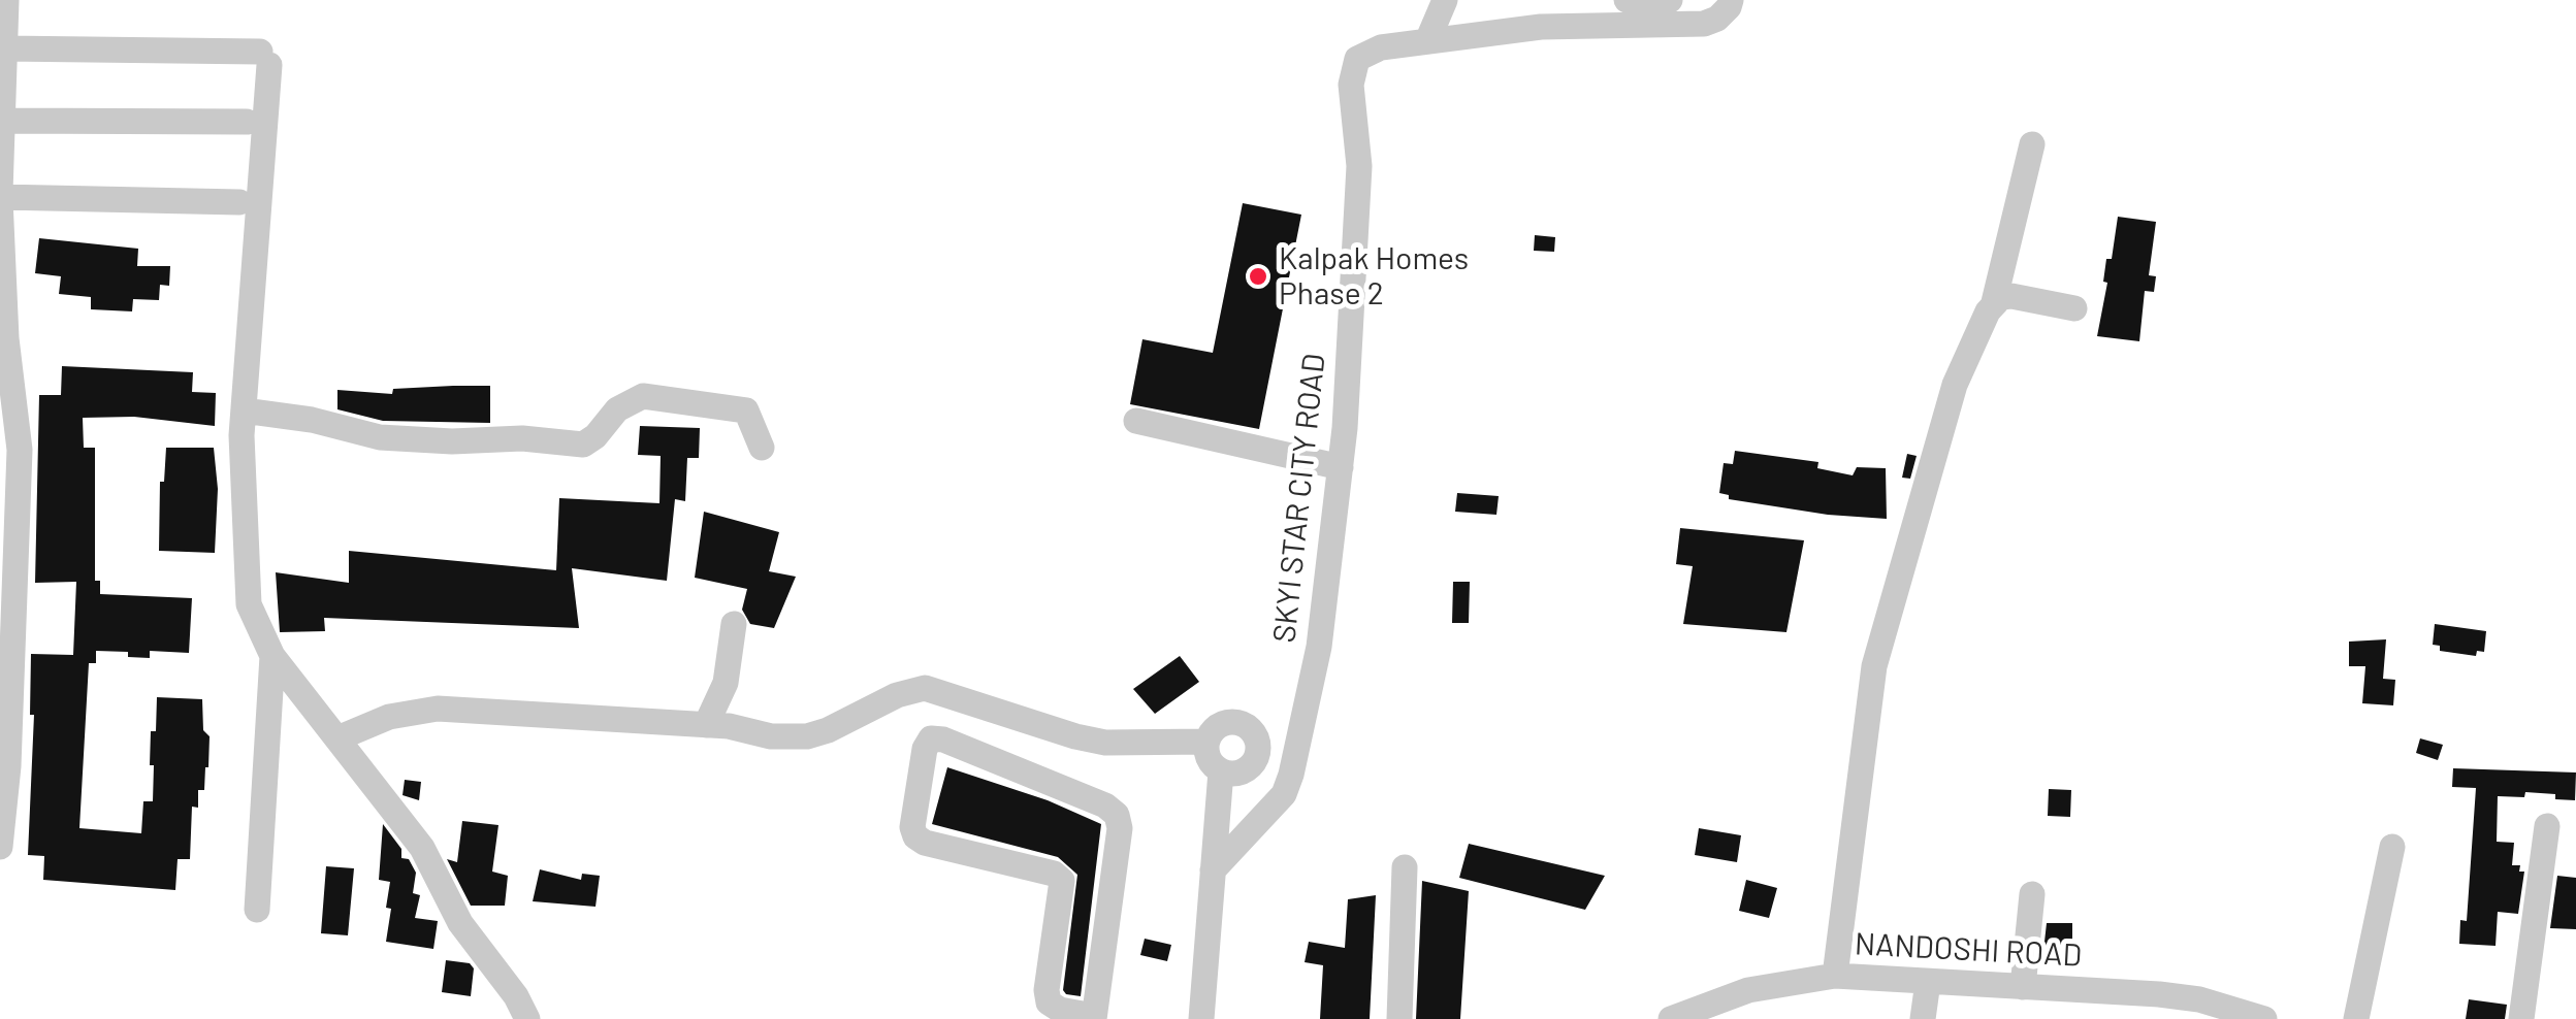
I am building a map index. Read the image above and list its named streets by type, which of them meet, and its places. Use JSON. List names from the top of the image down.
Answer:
{
  "streets": {
    "street": ["SKYI STAR CITY ROAD", "NANDOSHI ROAD"]
  },
  "places": ["Kalpak Homes Phase 2"]
}
